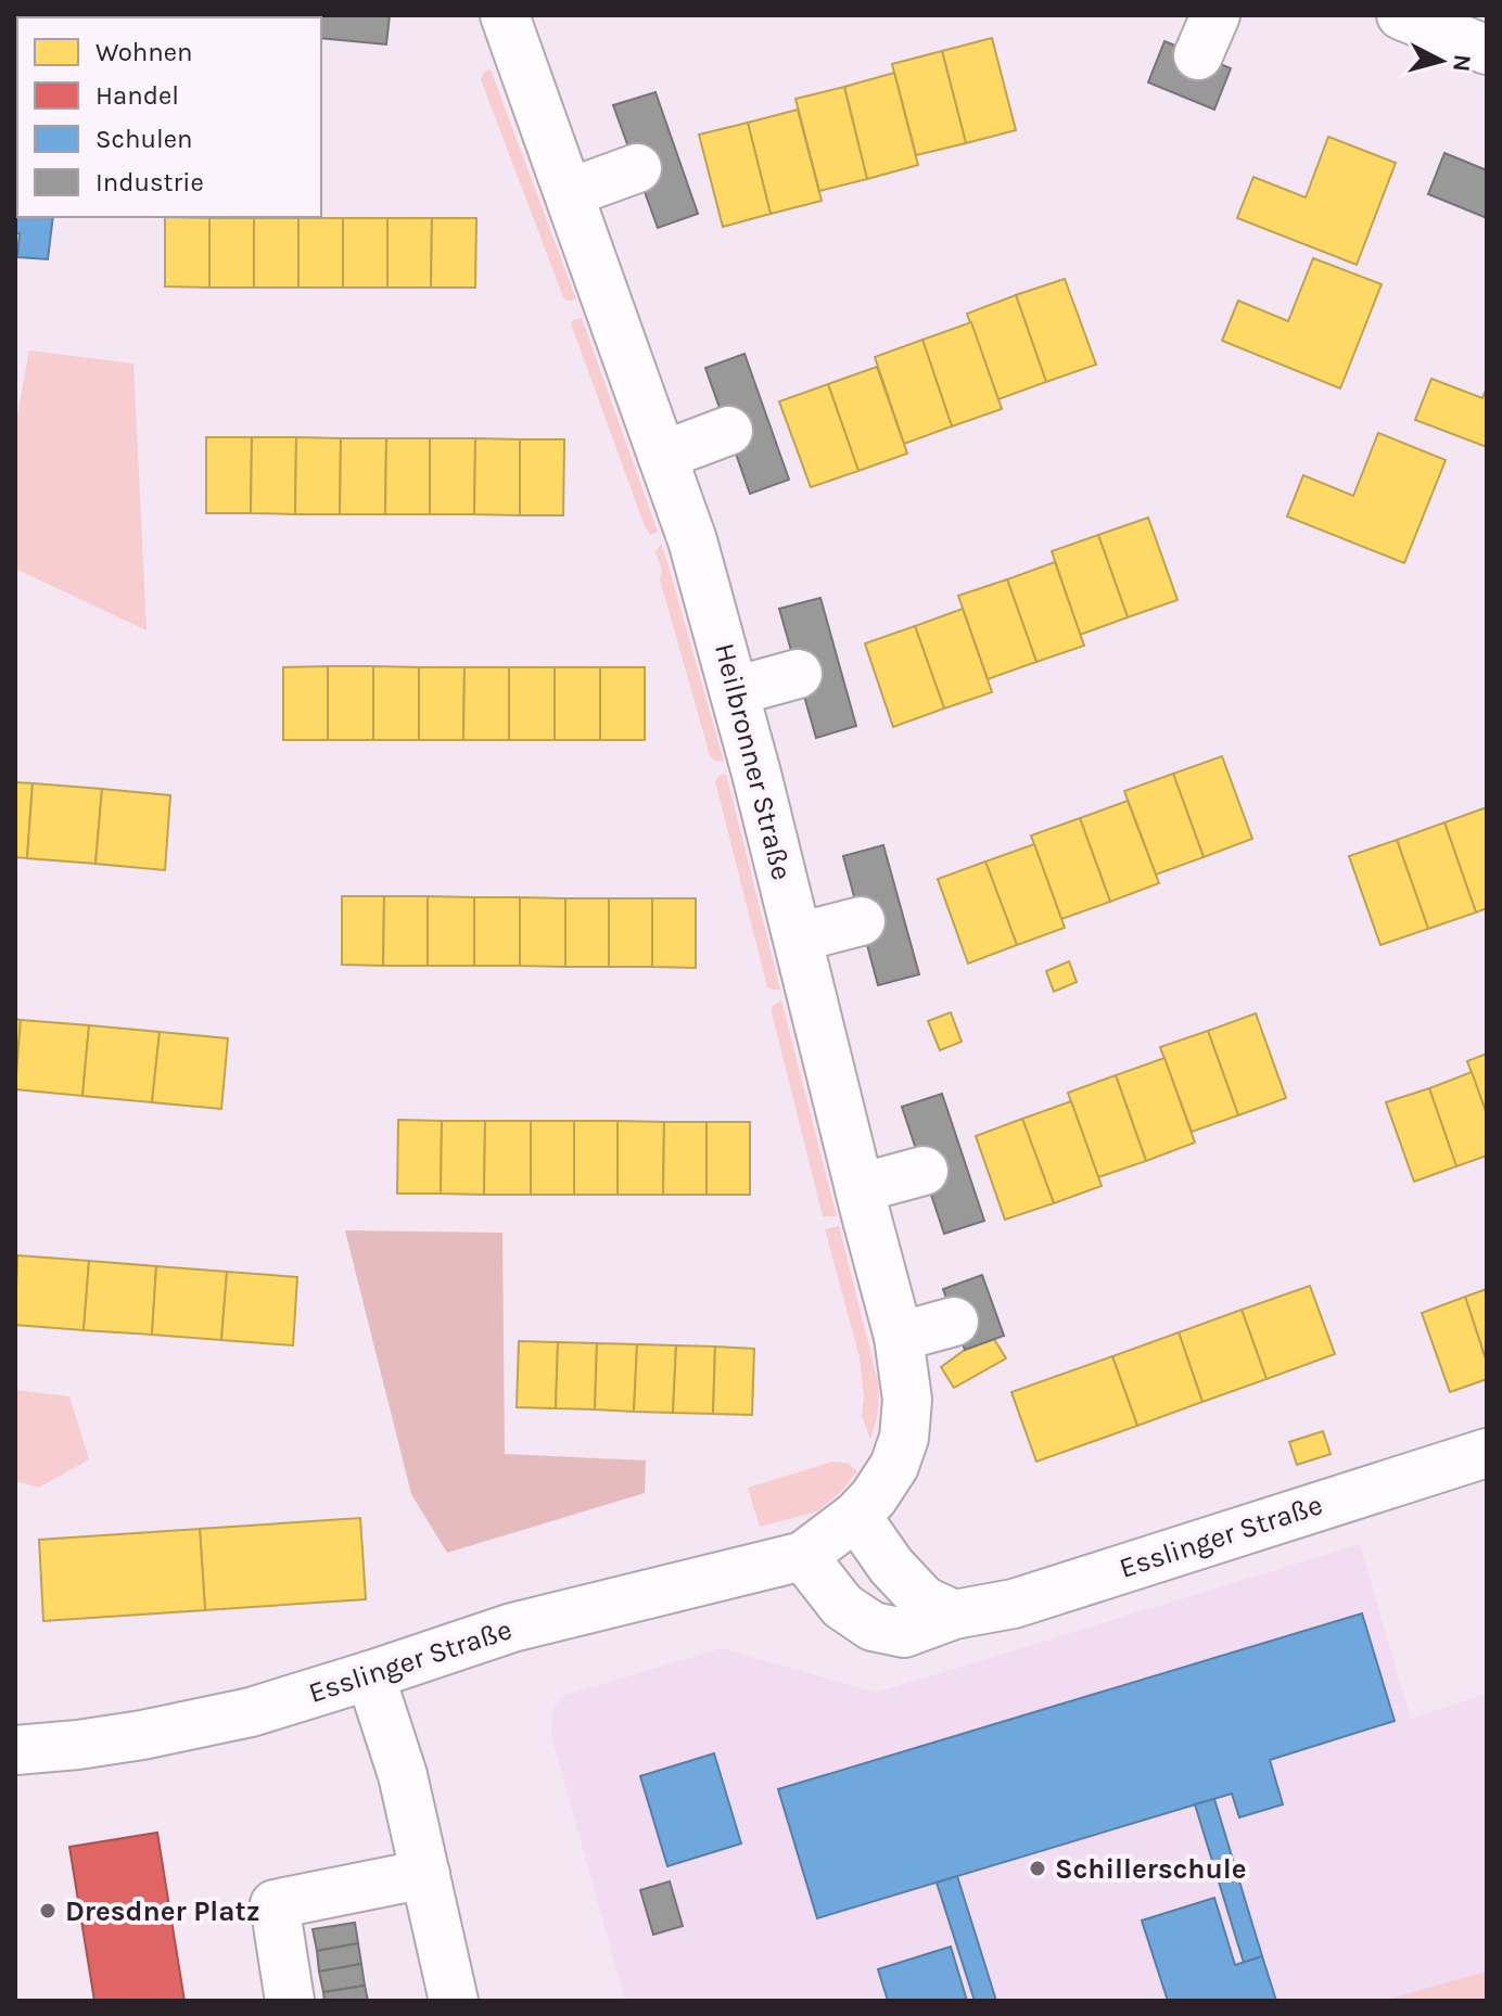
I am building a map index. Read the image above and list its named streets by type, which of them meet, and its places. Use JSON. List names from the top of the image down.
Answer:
{
  "streets": {
    "street": ["Heilbronner Straße", "Esslinger Straße"]
  },
  "crossings": [
    ["Heilbronner Straße", "Esslinger Straße"]
  ],
  "places": ["Schillerschule", "Dresdner Platz"],
  "legend": [
    "Wohnen",
    "Handel",
    "Schulen",
    "Industrie"
  ],
  "north": "right"
}
